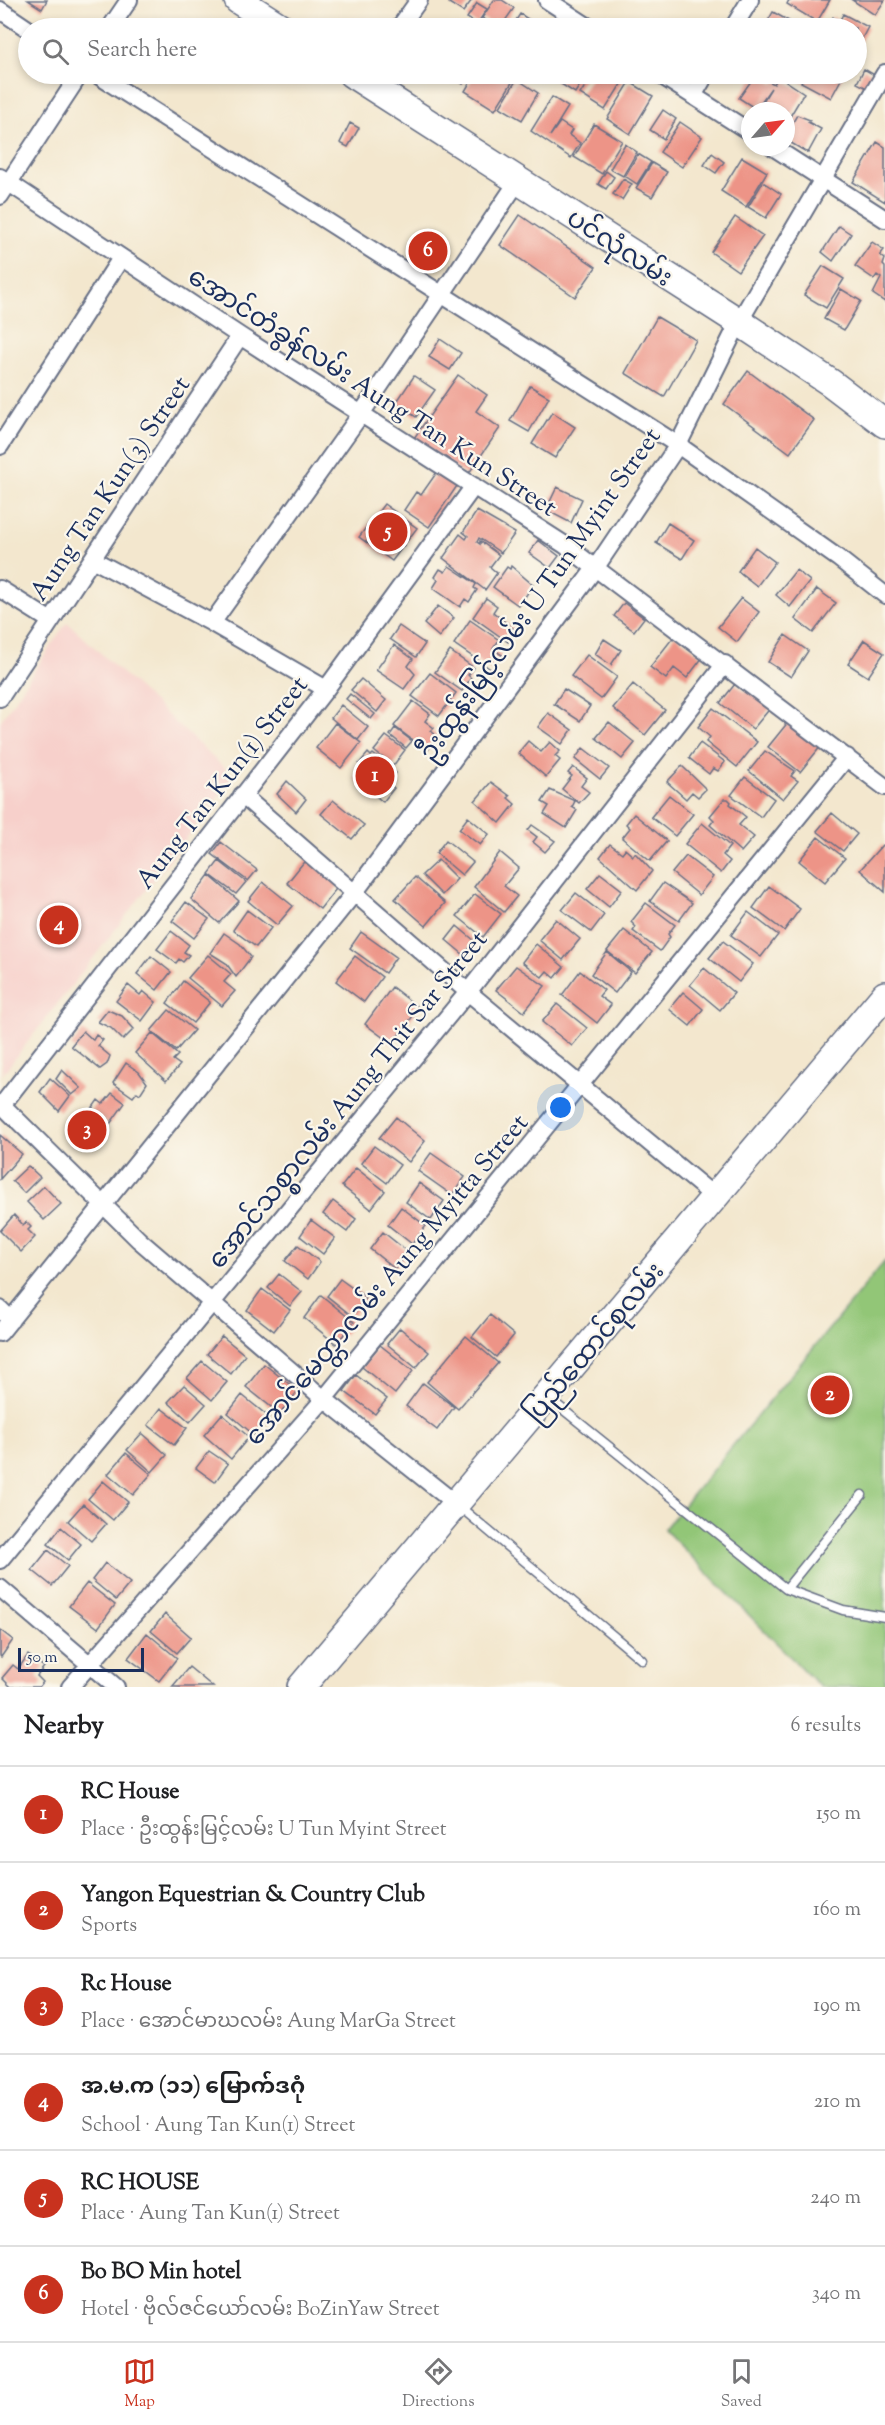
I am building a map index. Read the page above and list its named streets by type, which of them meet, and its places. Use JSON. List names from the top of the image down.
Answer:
{
  "streets": {
    "main road": ["ပင်လုံလမ်း", "ပြည်ထောင်စုလမ်း"],
    "street": [
      "အောင်တံခွန်လမ်း Aung Tan Kun Street",
      "Aung Tan Kun(3) Street",
      "ဦးထွန်းမြင့်လမ်း U Tun Myint Street",
      "Aung Tan Kun(1) Street",
      "အောင်သစ္စာလမ်း Aung Thit Sar Street",
      "အောင်မေတ္တာလမ်း Aung Myitta Street"
    ]
  },
  "crossings": [
    ["ပင်လုံလမ်း", "ဦးထွန်းမြင့်လမ်း U Tun Myint Street"],
    ["အောင်တံခွန်လမ်း Aung Tan Kun Street", "Aung Tan Kun(3) Street"],
    ["အောင်တံခွန်လမ်း Aung Tan Kun Street", "ဦးထွန်းမြင့်လမ်း U Tun Myint Street"],
    ["အောင်တံခွန်လမ်း Aung Tan Kun Street", "Aung Tan Kun(1) Street"],
    ["အောင်တံခွန်လမ်း Aung Tan Kun Street", "အောင်သစ္စာလမ်း Aung Thit Sar Street"],
    ["အောင်တံခွန်လမ်း Aung Tan Kun Street", "အောင်မေတ္တာလမ်း Aung Myitta Street"]
  ],
  "scale_bar": "50 m",
  "north": "top right",
  "page": {
    "search": "Search here",
    "pins": [
      "6",
      "5",
      "1",
      "4",
      "3",
      "2"
    ],
    "scale": "50 m",
    "heading": ["Nearby", "6 results"],
    "list": [
      {
        "mark": "1",
        "name": "RC House",
        "note": "Place · ဦးထွန်းမြင့်လမ်း U Tun Myint Street",
        "value": "150 m"
      },
      {
        "mark": "2",
        "name": "Yangon Equestrian & Country Club",
        "note": "Sports",
        "value": "160 m"
      },
      {
        "mark": "3",
        "name": "Rc House",
        "note": "Place · အောင်မာဃလမ်း Aung MarGa Street",
        "value": "190 m"
      },
      {
        "mark": "4",
        "name": "အ.မ.က (၁၁) မြောက်ဒဂုံ",
        "note": "School · Aung Tan Kun(1) Street",
        "value": "210 m"
      },
      {
        "mark": "5",
        "name": "RC HOUSE",
        "note": "Place · Aung Tan Kun(1) Street",
        "value": "240 m"
      },
      {
        "mark": "6",
        "name": "Bo BO Min hotel",
        "note": "Hotel · ဗိုလ်ဇင်ယော်လမ်း BoZinYaw Street",
        "value": "340 m"
      }
    ],
    "nav": ["Map", "Directions", "Saved"]
  }
}
